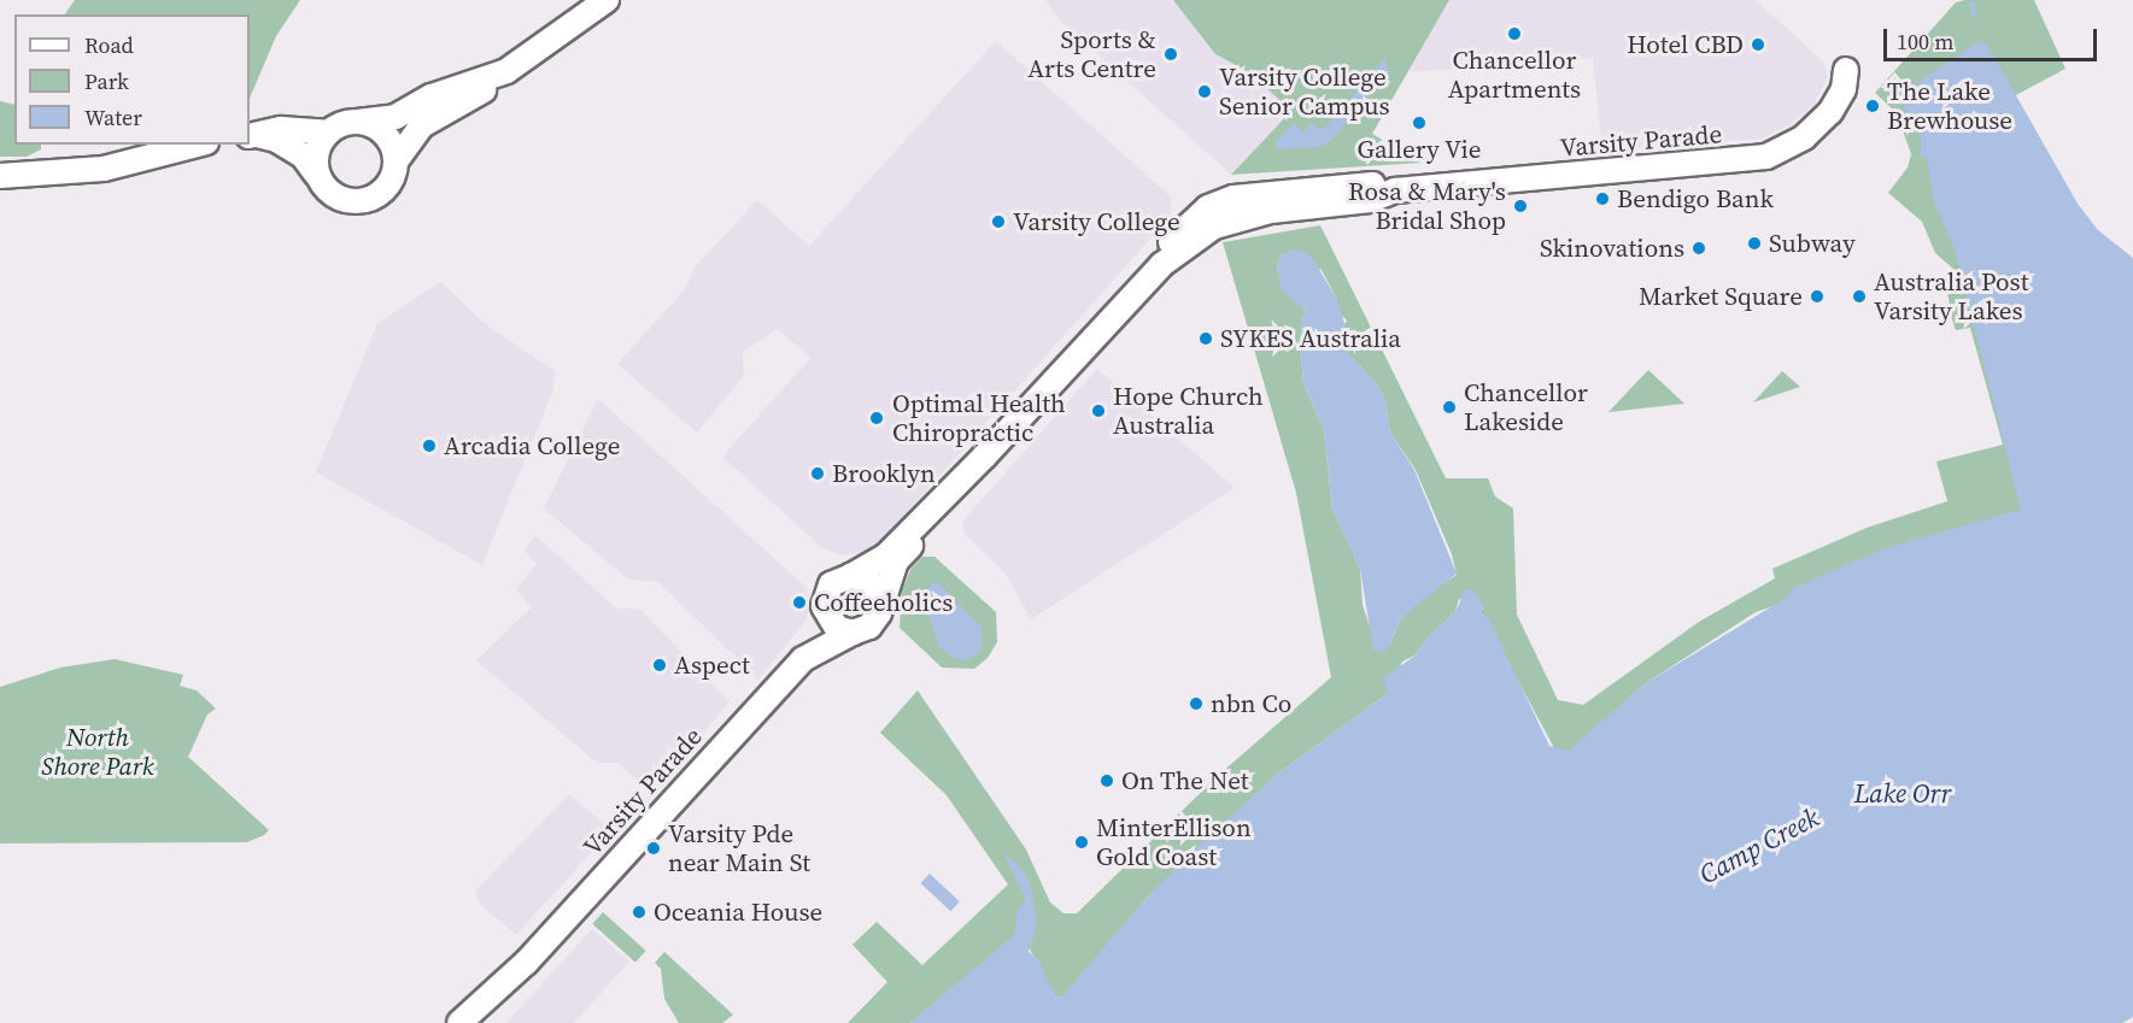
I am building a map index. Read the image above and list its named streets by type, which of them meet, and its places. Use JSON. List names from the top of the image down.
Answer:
{
  "streets": {
    "street": ["Varsity Parade"]
  },
  "water": ["Lake Orr", "Camp Creek"],
  "parks": ["North Shore Park"],
  "places": [
    "Chancellor Apartments",
    "Hotel CBD",
    "Sports & Arts Centre",
    "Varsity College Senior Campus",
    "The Lake Brewhouse",
    "Gallery Vie",
    "Bendigo Bank",
    "Rosa & Mary's Bridal Shop",
    "Varsity College",
    "Subway",
    "Skinovations",
    "Market Square",
    "Australia Post Varsity Lakes",
    "SYKES Australia",
    "Chancellor Lakeside",
    "Hope Church Australia",
    "Optimal Health Chiropractic",
    "Arcadia College",
    "Brooklyn",
    "Coffeeholics",
    "Aspect",
    "nbn Co",
    "On The Net",
    "MinterEllison Gold Coast",
    "Varsity Pde near Main St",
    "Oceania House"
  ],
  "legend": ["Road", "Park", "Water"],
  "scale_bar": "100 m"
}
